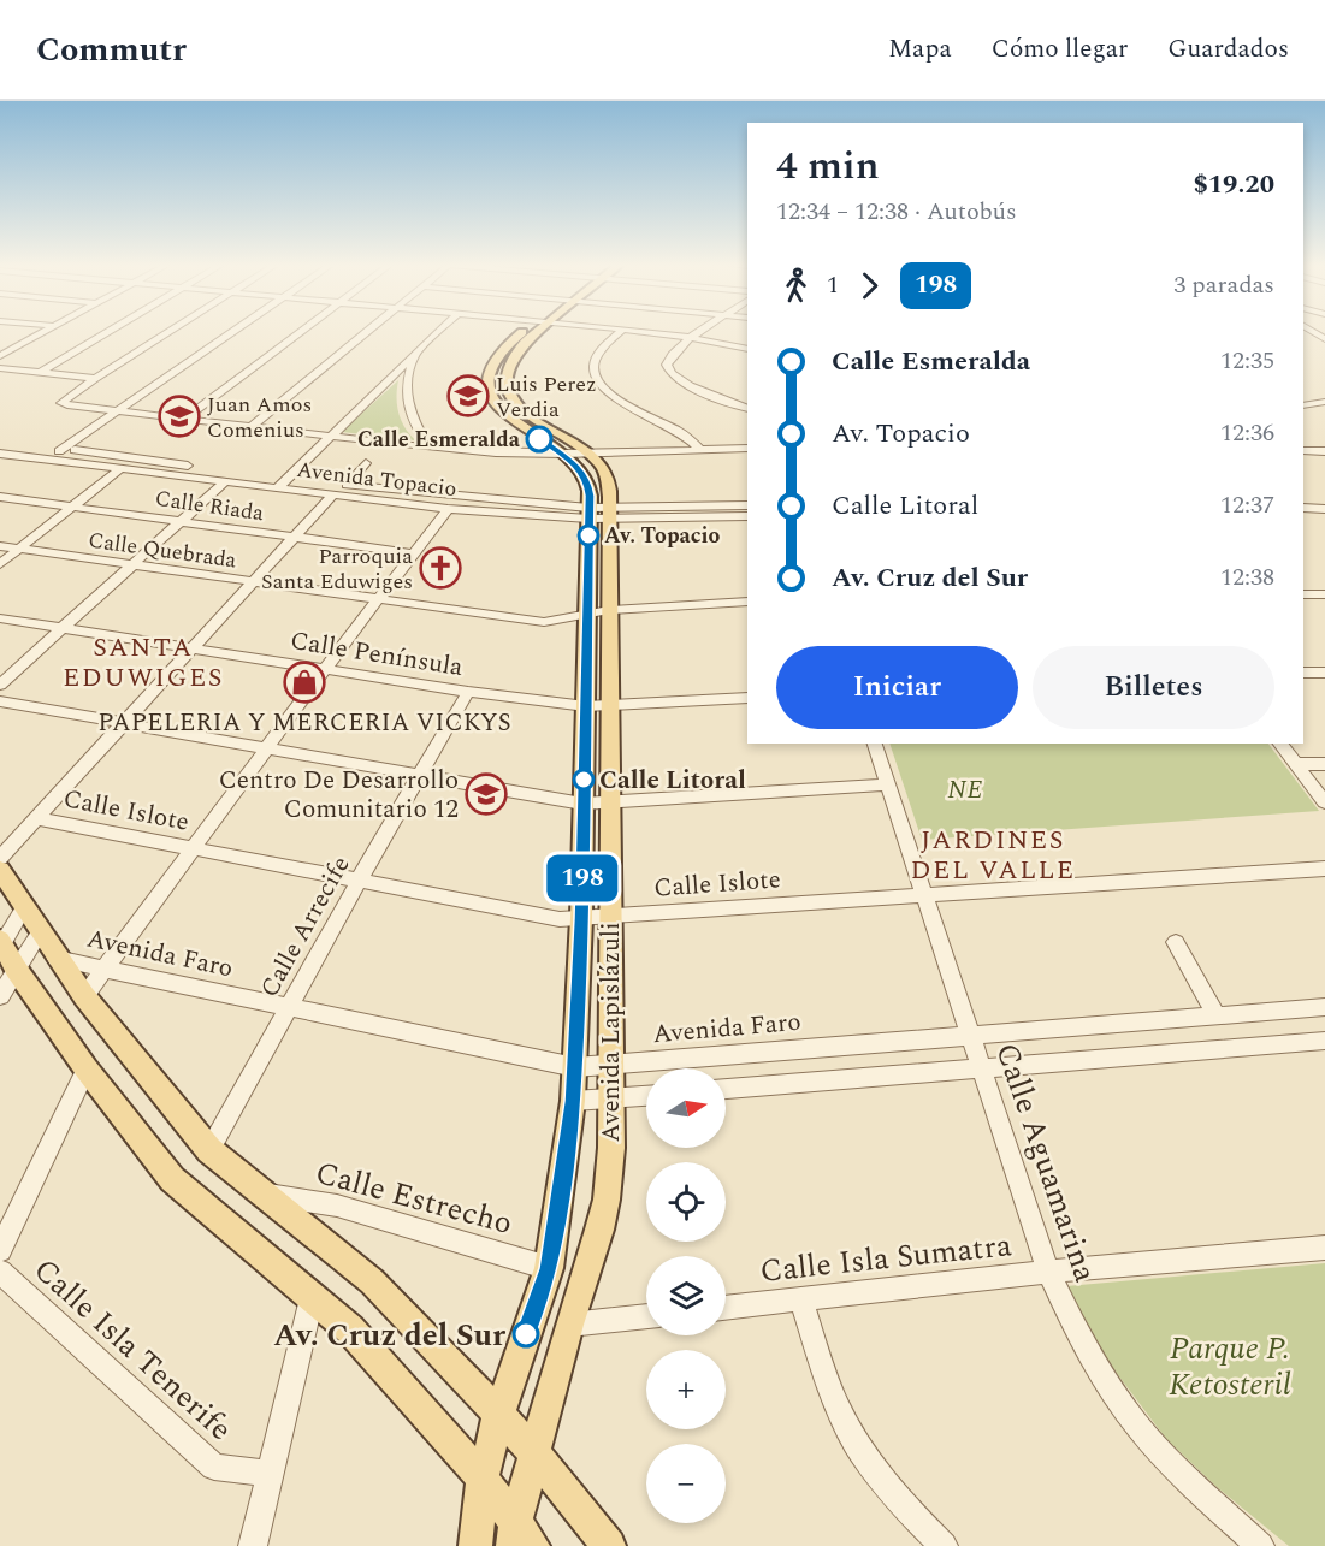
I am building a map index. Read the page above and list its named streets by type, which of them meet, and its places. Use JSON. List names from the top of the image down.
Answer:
{
  "streets": {
    "main road": ["Avenida Lapislázuli"],
    "street": [
      "Avenida Topacio",
      "Calle Riada",
      "Calle Quebrada",
      "Calle Península",
      "Calle Islote",
      "Calle Arrecife",
      "Avenida Faro",
      "Calle Aguamarina",
      "Calle Estrecho",
      "Calle Isla Sumatra",
      "Calle Isla Tenerife"
    ]
  },
  "crossings": [
    ["Avenida Topacio", "Avenida Lapislázuli"],
    ["Calle Quebrada", "Avenida Lapislázuli"],
    ["Calle Península", "Calle Arrecife"],
    ["Calle Península", "Avenida Lapislázuli"],
    ["Calle Islote", "Calle Arrecife"],
    ["Calle Islote", "Avenida Lapislázuli"],
    ["Calle Islote", "Calle Aguamarina"],
    ["Calle Arrecife", "Avenida Faro"],
    ["Avenida Faro", "Avenida Lapislázuli"],
    ["Avenida Faro", "Calle Aguamarina"],
    ["Avenida Lapislázuli", "Calle Estrecho"],
    ["Calle Aguamarina", "Calle Isla Sumatra"]
  ],
  "districts": ["SANTA EDUWIGES", "JARDINES DEL VALLE"],
  "parks": ["NE", "Parque P. Ketosteril"],
  "places": {
    "school or university": ["Luis Perez Verdia", "Juan Amos Comenius", "Centro De Desarrollo Comunitario 12"],
    "other": [
      "Calle Esmeralda",
      "Av. Topacio",
      "Calle Litoral",
      "Av. Cruz del Sur"
    ],
    "church": ["Parroquia Santa Eduwiges"],
    "shop": ["PAPELERIA Y MERCERIA VICKYS"]
  },
  "lines": ["bus line 198"],
  "north": "right",
  "page": {
    "header": "Commutr",
    "nav": ["Mapa", "Cómo llegar", "Guardados"],
    "on_map": "198",
    "heading": ["4 min", "12:34 – 12:38 · Autobús", "$19.20"],
    "legs": ["1", "198", "3 paradas"],
    "list": [
      {
        "name": "Calle Esmeralda",
        "value": "12:35"
      },
      {
        "name": "Av. Topacio",
        "value": "12:36"
      },
      {
        "name": "Calle Litoral",
        "value": "12:37"
      },
      {
        "name": "Av. Cruz del Sur",
        "value": "12:38"
      }
    ],
    "buttons": ["Iniciar", "Billetes"],
    "map_buttons": ["+", "−"]
  }
}
